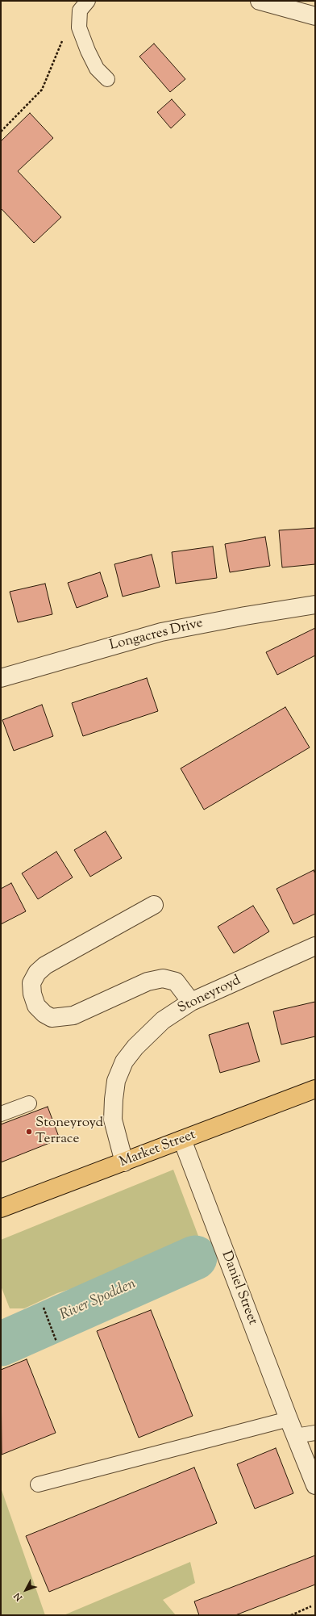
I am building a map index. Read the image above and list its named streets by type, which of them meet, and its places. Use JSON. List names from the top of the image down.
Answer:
{
  "streets": {
    "main road": ["Market Street"],
    "street": ["Longacres Drive", "Stoneyroyd", "Daniel Street"]
  },
  "crossings": [
    ["Stoneyroyd", "Market Street"],
    ["Market Street", "Daniel Street"]
  ],
  "water": ["River Spodden"],
  "places": ["Stoneyroyd Terrace"],
  "north": "bottom left"
}
